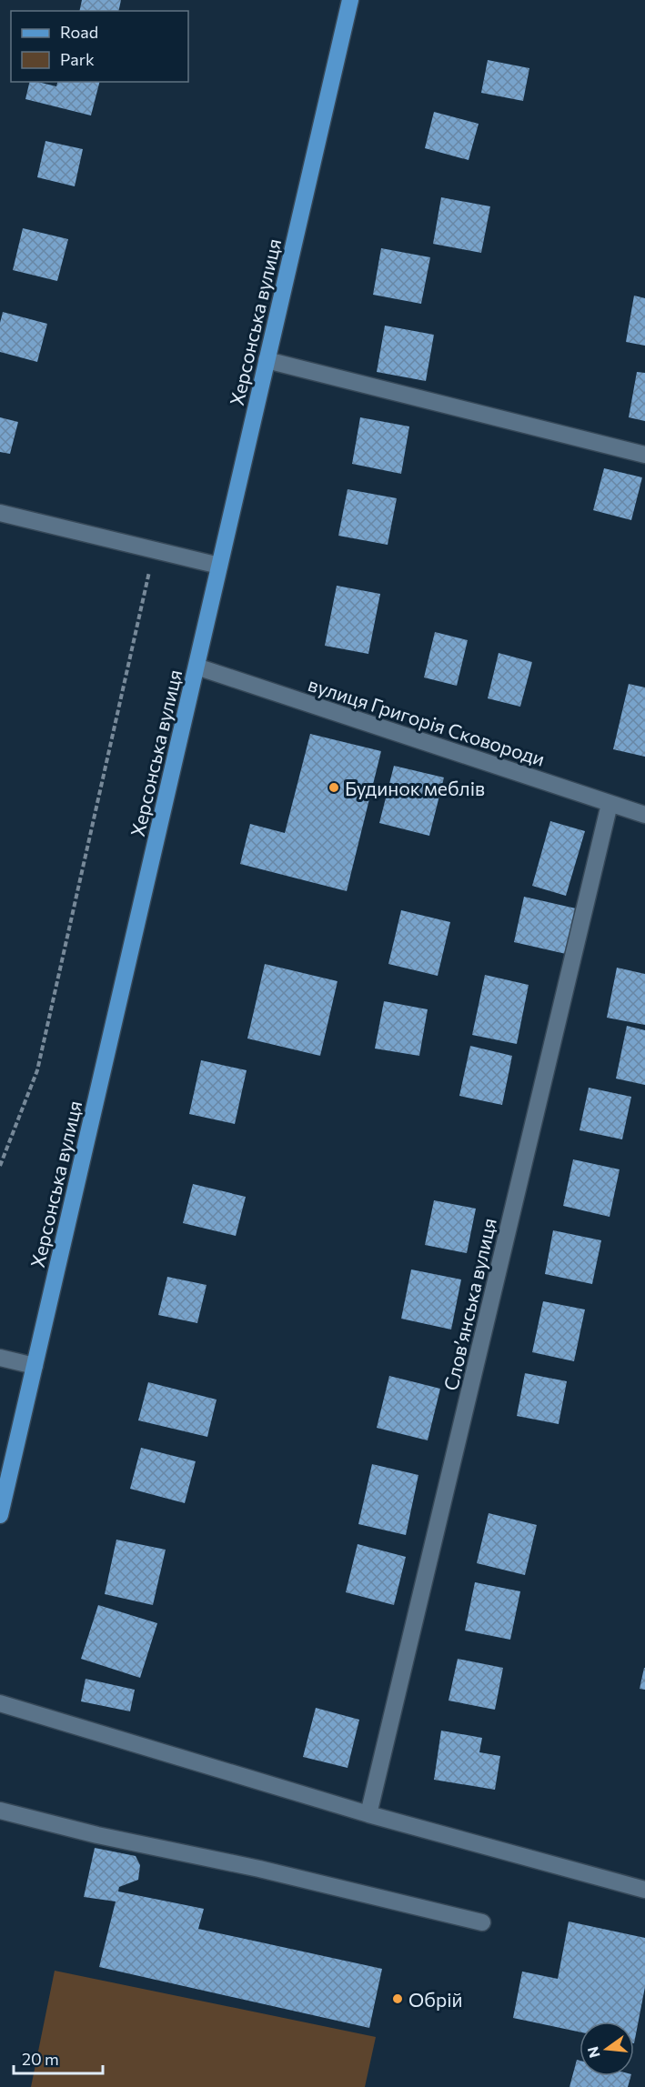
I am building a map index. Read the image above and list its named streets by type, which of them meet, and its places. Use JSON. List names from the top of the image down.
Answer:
{
  "streets": {
    "main road": ["Херсонська вулиця"],
    "street": ["вулиця Григорія Сковороди", "Словʼянська вулиця"]
  },
  "crossings": [
    ["Херсонська вулиця", "вулиця Григорія Сковороди"],
    ["вулиця Григорія Сковороди", "Словʼянська вулиця"]
  ],
  "places": ["Будинок меблів", "Обрій"],
  "legend": ["Road", "Park"],
  "scale_bar": "20 m",
  "north": "left"
}
